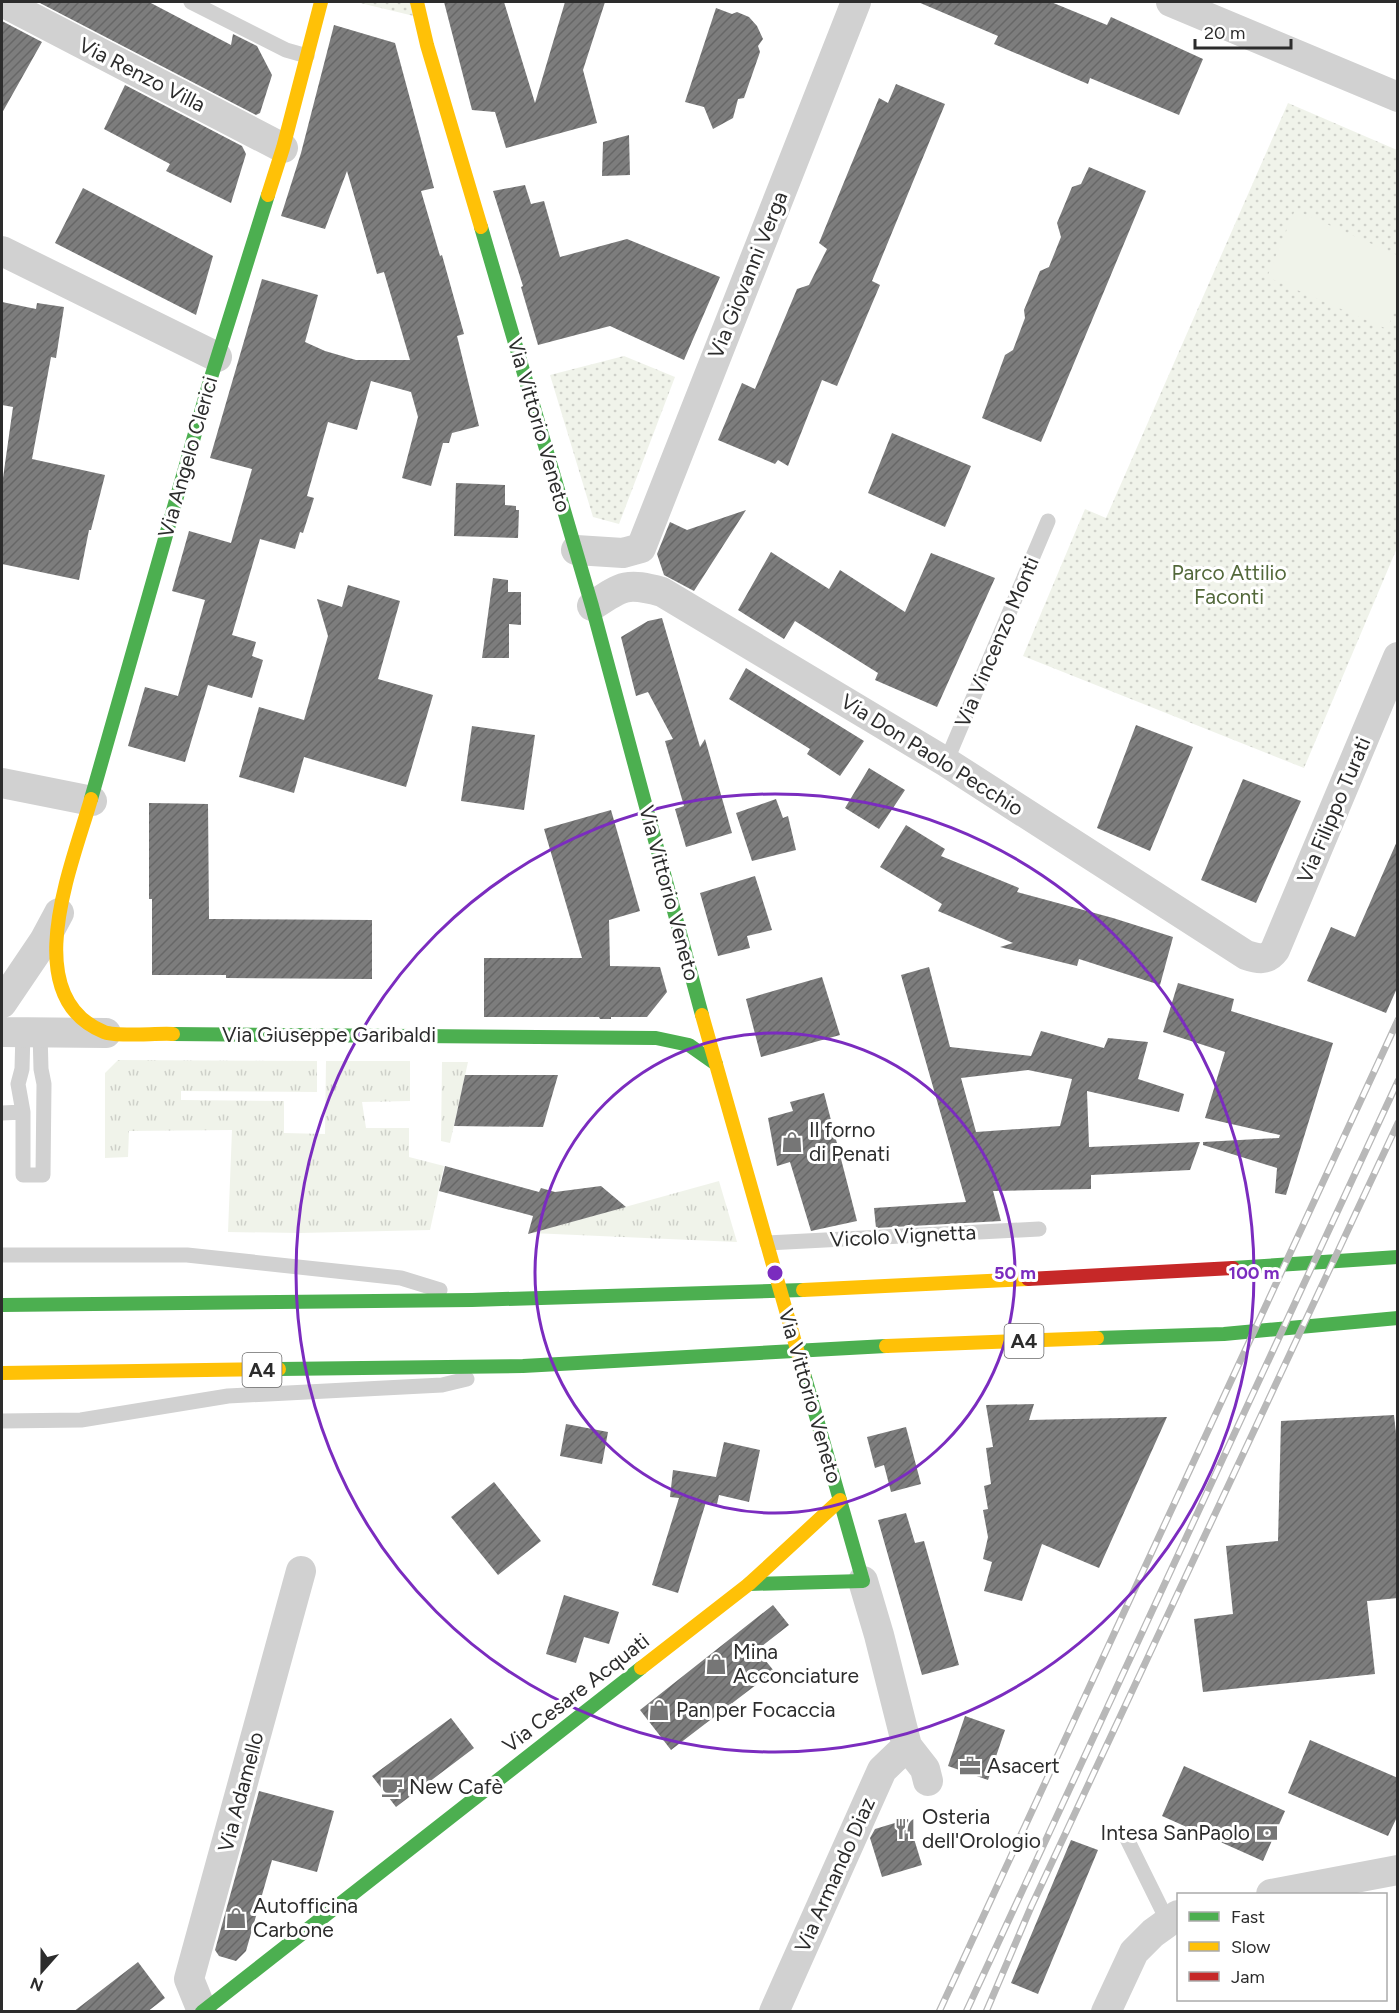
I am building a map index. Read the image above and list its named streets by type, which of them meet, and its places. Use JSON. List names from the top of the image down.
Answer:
{
  "streets": {
    "main road": [
      "Via Vittorio Veneto",
      "Via Angelo Clerici",
      "Via Giuseppe Garibaldi",
      "A4",
      "Via Cesare Acquati"
    ],
    "street": [
      "Via Renzo Villa",
      "Via Giovanni Verga",
      "Via Don Paolo Pecchio",
      "Via Filippo Turati",
      "Via Adamello",
      "Via Armando Diaz"
    ],
    "lane": ["Via Vincenzo Monti", "Vicolo Vignetta"]
  },
  "crossings": [
    ["Via Renzo Villa", "Via Angelo Clerici"],
    ["Via Vittorio Veneto", "Via Don Paolo Pecchio"],
    ["Via Vittorio Veneto", "Via Giuseppe Garibaldi"],
    ["Via Vittorio Veneto", "Vicolo Vignetta"],
    ["Via Vittorio Veneto", "Via Cesare Acquati"],
    ["Via Vittorio Veneto", "Via Armando Diaz"],
    ["Via Angelo Clerici", "Via Giuseppe Garibaldi"],
    ["Via Vincenzo Monti", "Via Don Paolo Pecchio"],
    ["Via Don Paolo Pecchio", "Via Filippo Turati"],
    ["Via Cesare Acquati", "Via Adamello"]
  ],
  "parks": ["Parco Attilio Faconti"],
  "places": {
    "shop": [
      "Il forno di Penati",
      "Mina Acconciature",
      "Pan per Focaccia",
      "Autofficina Carbone"
    ],
    "office": ["Asacert"],
    "cafe": ["New Cafè"],
    "restaurant": ["Osteria dell'Orologio"],
    "bank": ["Intesa SanPaolo"]
  },
  "legend": ["Fast", "Slow", "Jam"],
  "scale_bar": "20 m",
  "north": "bottom",
  "rings": ["50 m", "100 m"]
}
